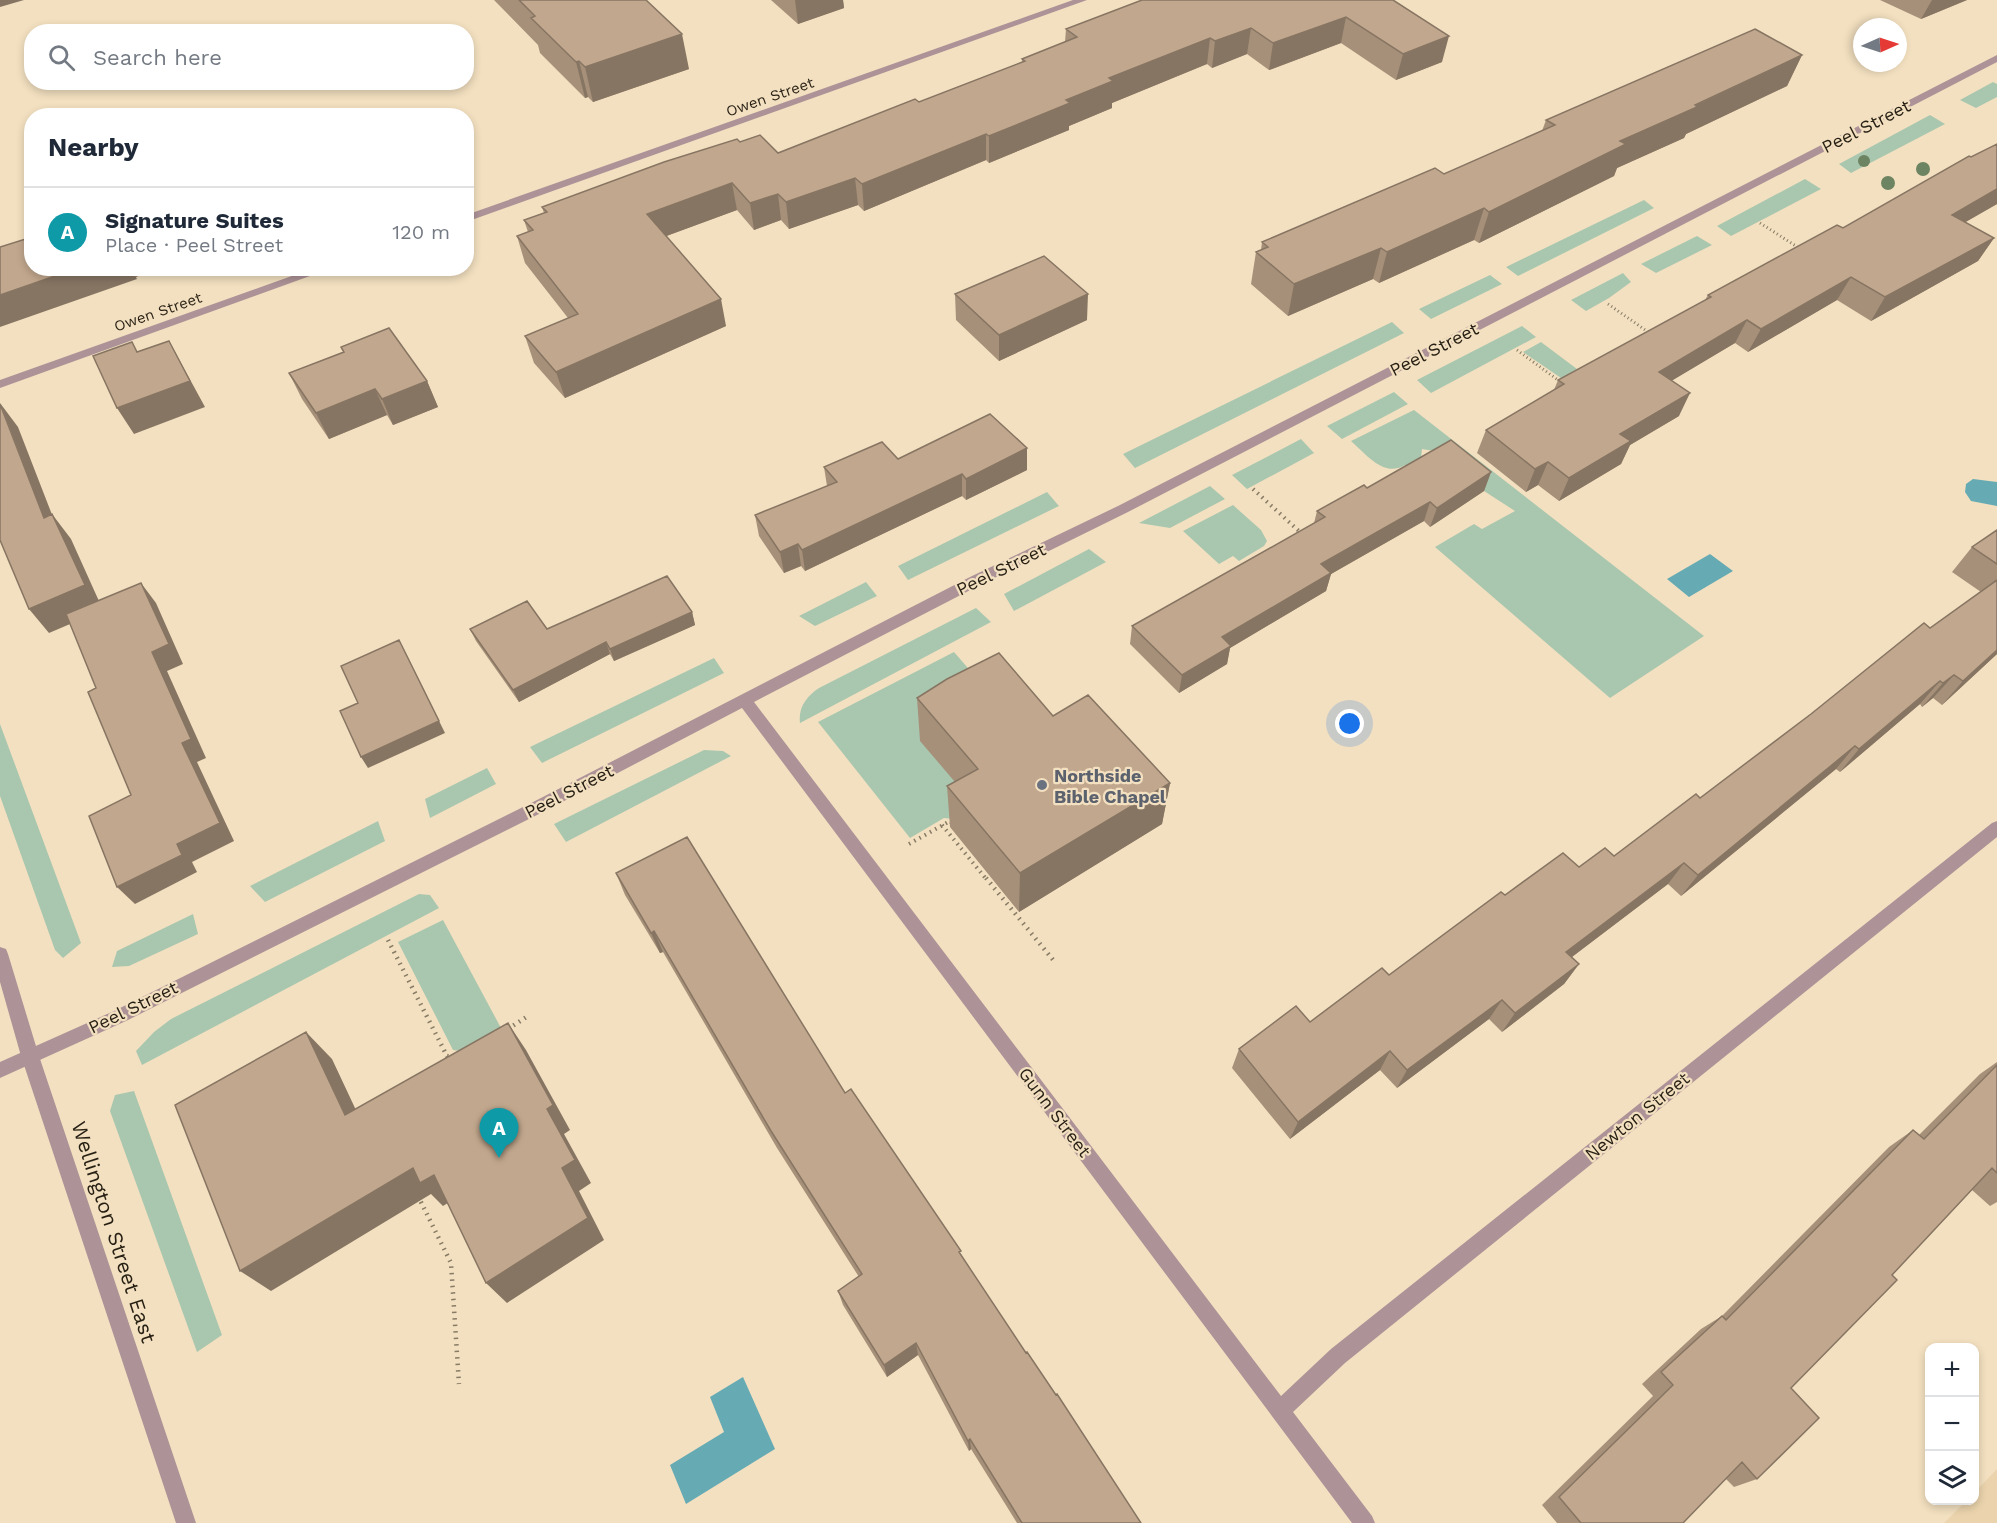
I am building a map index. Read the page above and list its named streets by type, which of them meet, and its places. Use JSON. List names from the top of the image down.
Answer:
{
  "streets": {
    "street": [
      "Owen Street",
      "Peel Street",
      "Gunn Street",
      "Newton Street",
      "Wellington Street East"
    ]
  },
  "crossings": [
    ["Peel Street", "Gunn Street"],
    ["Peel Street", "Wellington Street East"],
    ["Gunn Street", "Newton Street"]
  ],
  "places": ["Northside Bible Chapel"],
  "north": "right",
  "page": {
    "search": "Search here",
    "heading": "Nearby",
    "list": [
      {
        "mark": "A",
        "name": "Signature Suites",
        "note": "Place · Peel Street",
        "value": "120 m"
      }
    ],
    "pins": "A",
    "map_buttons": ["+", "−"]
  }
}
